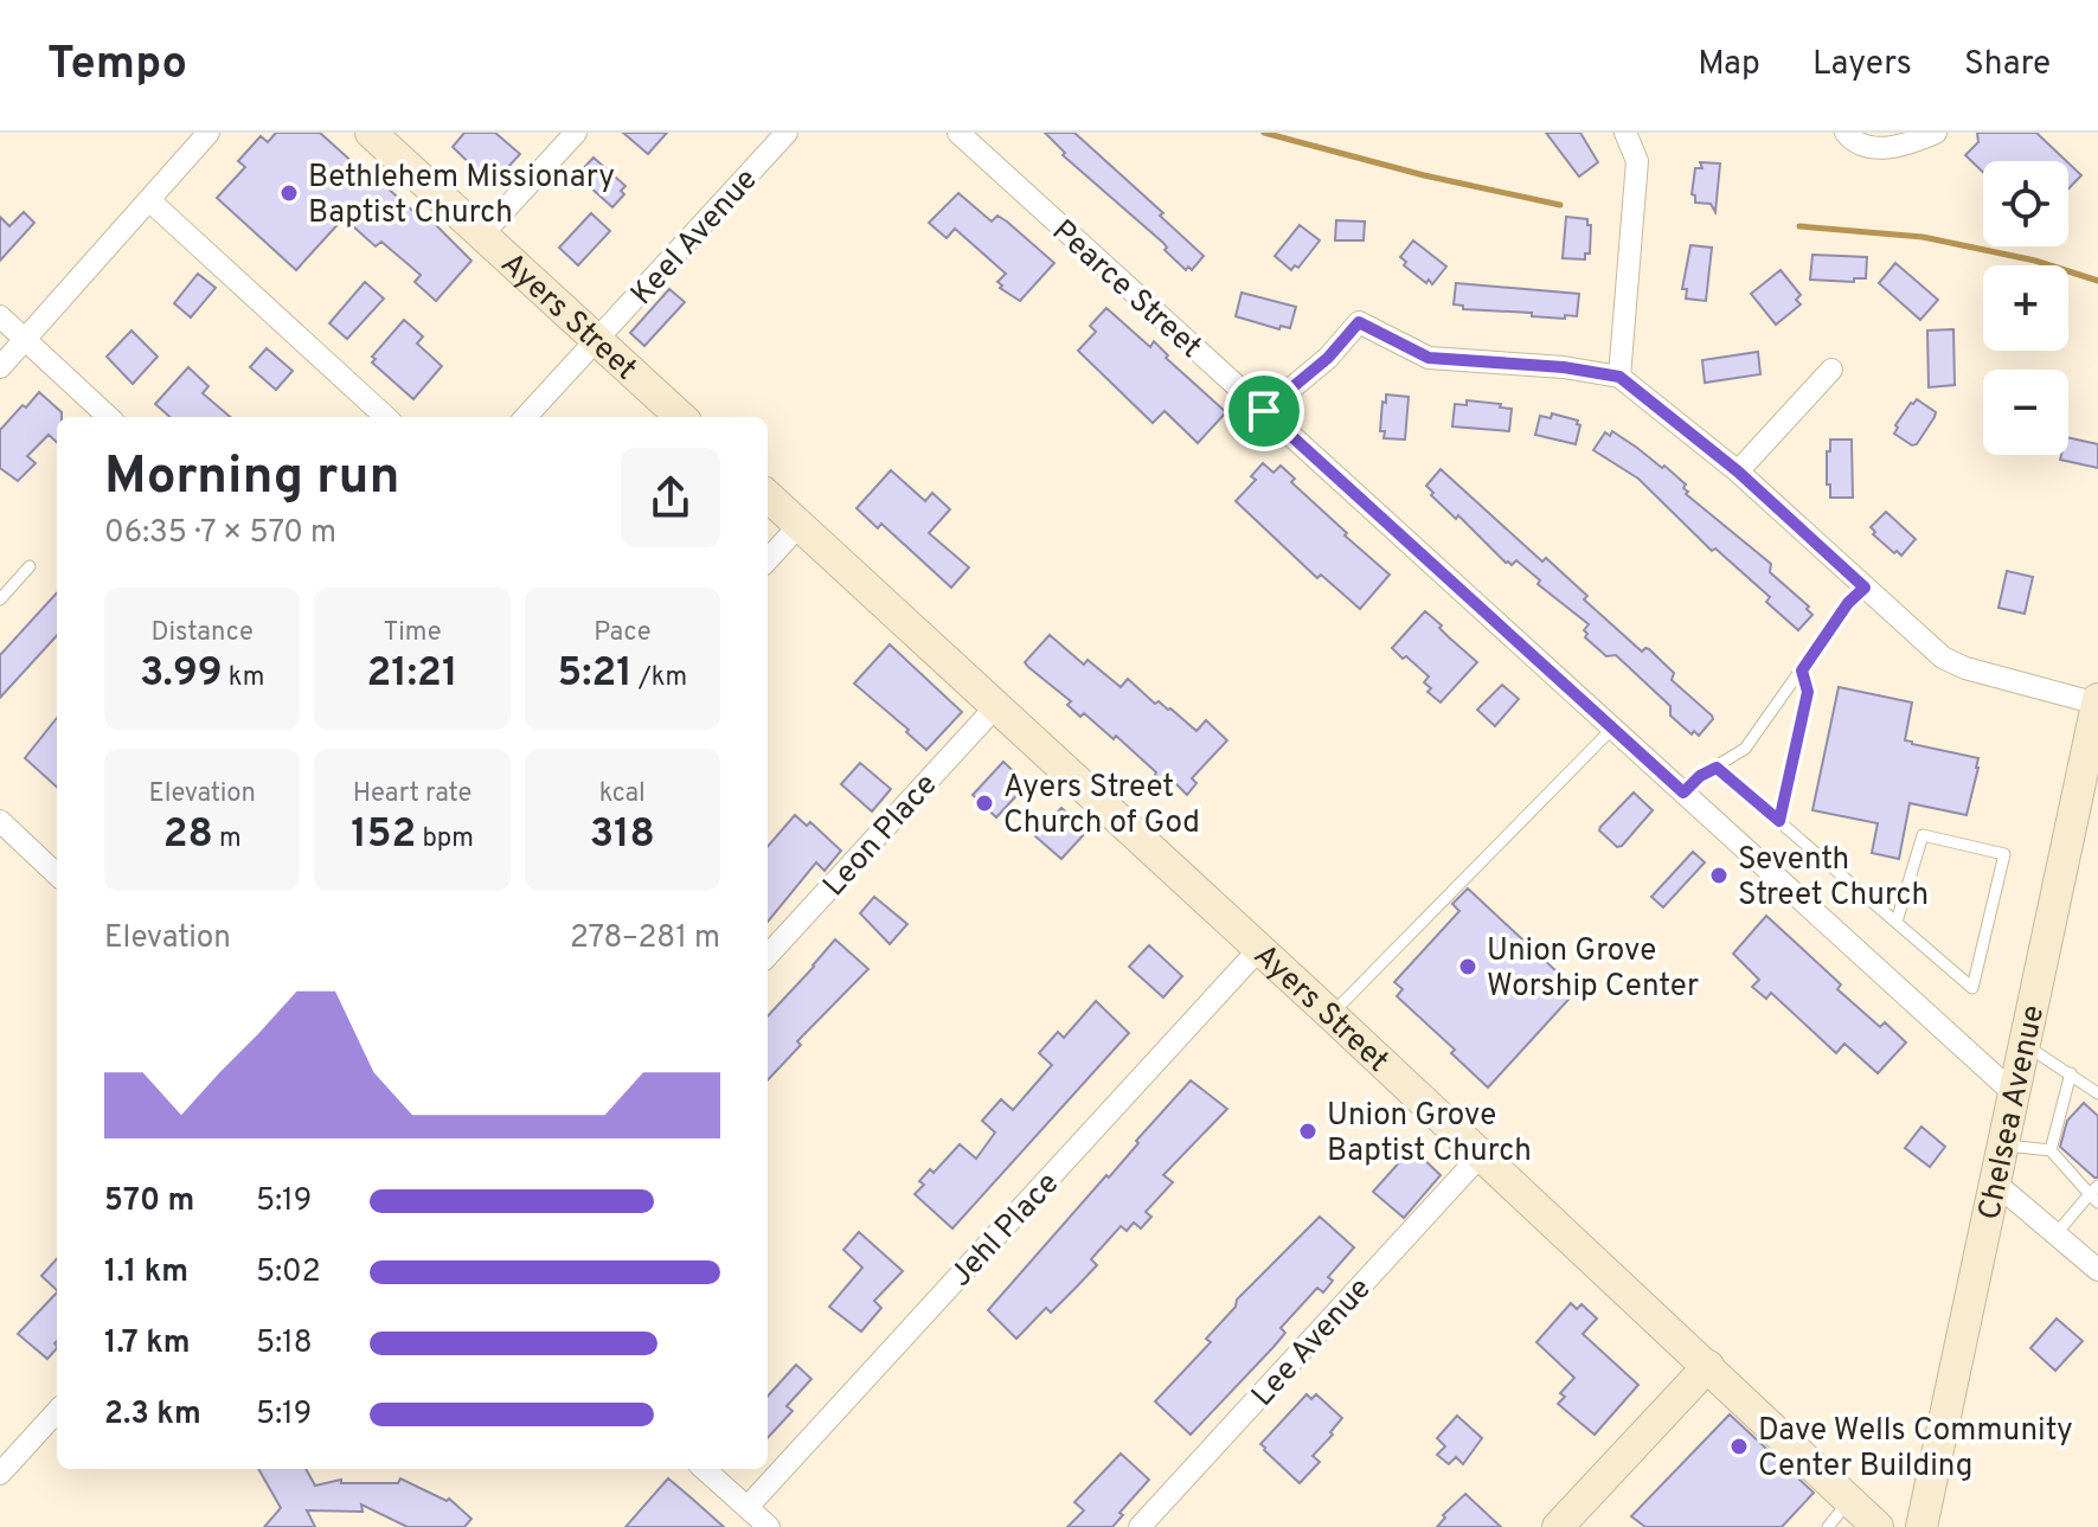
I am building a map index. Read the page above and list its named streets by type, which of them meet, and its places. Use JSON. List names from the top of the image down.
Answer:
{
  "streets": {
    "street": [
      "Keel Avenue",
      "Pearce Street",
      "Ayers Street",
      "Leon Place",
      "Chelsea Avenue",
      "Jehl Place",
      "Lee Avenue"
    ]
  },
  "crossings": [
    ["Keel Avenue", "Ayers Street"],
    ["Pearce Street", "Chelsea Avenue"],
    ["Ayers Street", "Leon Place"],
    ["Ayers Street", "Jehl Place"],
    ["Ayers Street", "Lee Avenue"]
  ],
  "places": [
    "Bethlehem Missionary Baptist Church",
    "Ayers Street Church of God",
    "Seventh Street Church",
    "Union Grove Worship Center",
    "Union Grove Baptist Church",
    "Dave Wells Community Center Building"
  ],
  "page": {
    "header": "Tempo",
    "nav": ["Map", "Layers", "Share"],
    "map_buttons": ["+", "−"],
    "heading": ["Morning run", "06:35 · 7 × 570 m"],
    "stats": [
      ["Distance", "3.99 km"],
      ["Time", "21:21"],
      ["Pace", "5:21 /km"],
      ["Elevation", "28 m"],
      ["Heart rate", "152 bpm"],
      ["kcal", "318"]
    ],
    "chart": ["Elevation", "278–281 m"],
    "list": [
      {
        "name": "570 m",
        "note": "5:19"
      },
      {
        "name": "1.1 km",
        "note": "5:02"
      },
      {
        "name": "1.7 km",
        "note": "5:18"
      },
      {
        "name": "2.3 km",
        "note": "5:19"
      }
    ]
  }
}
